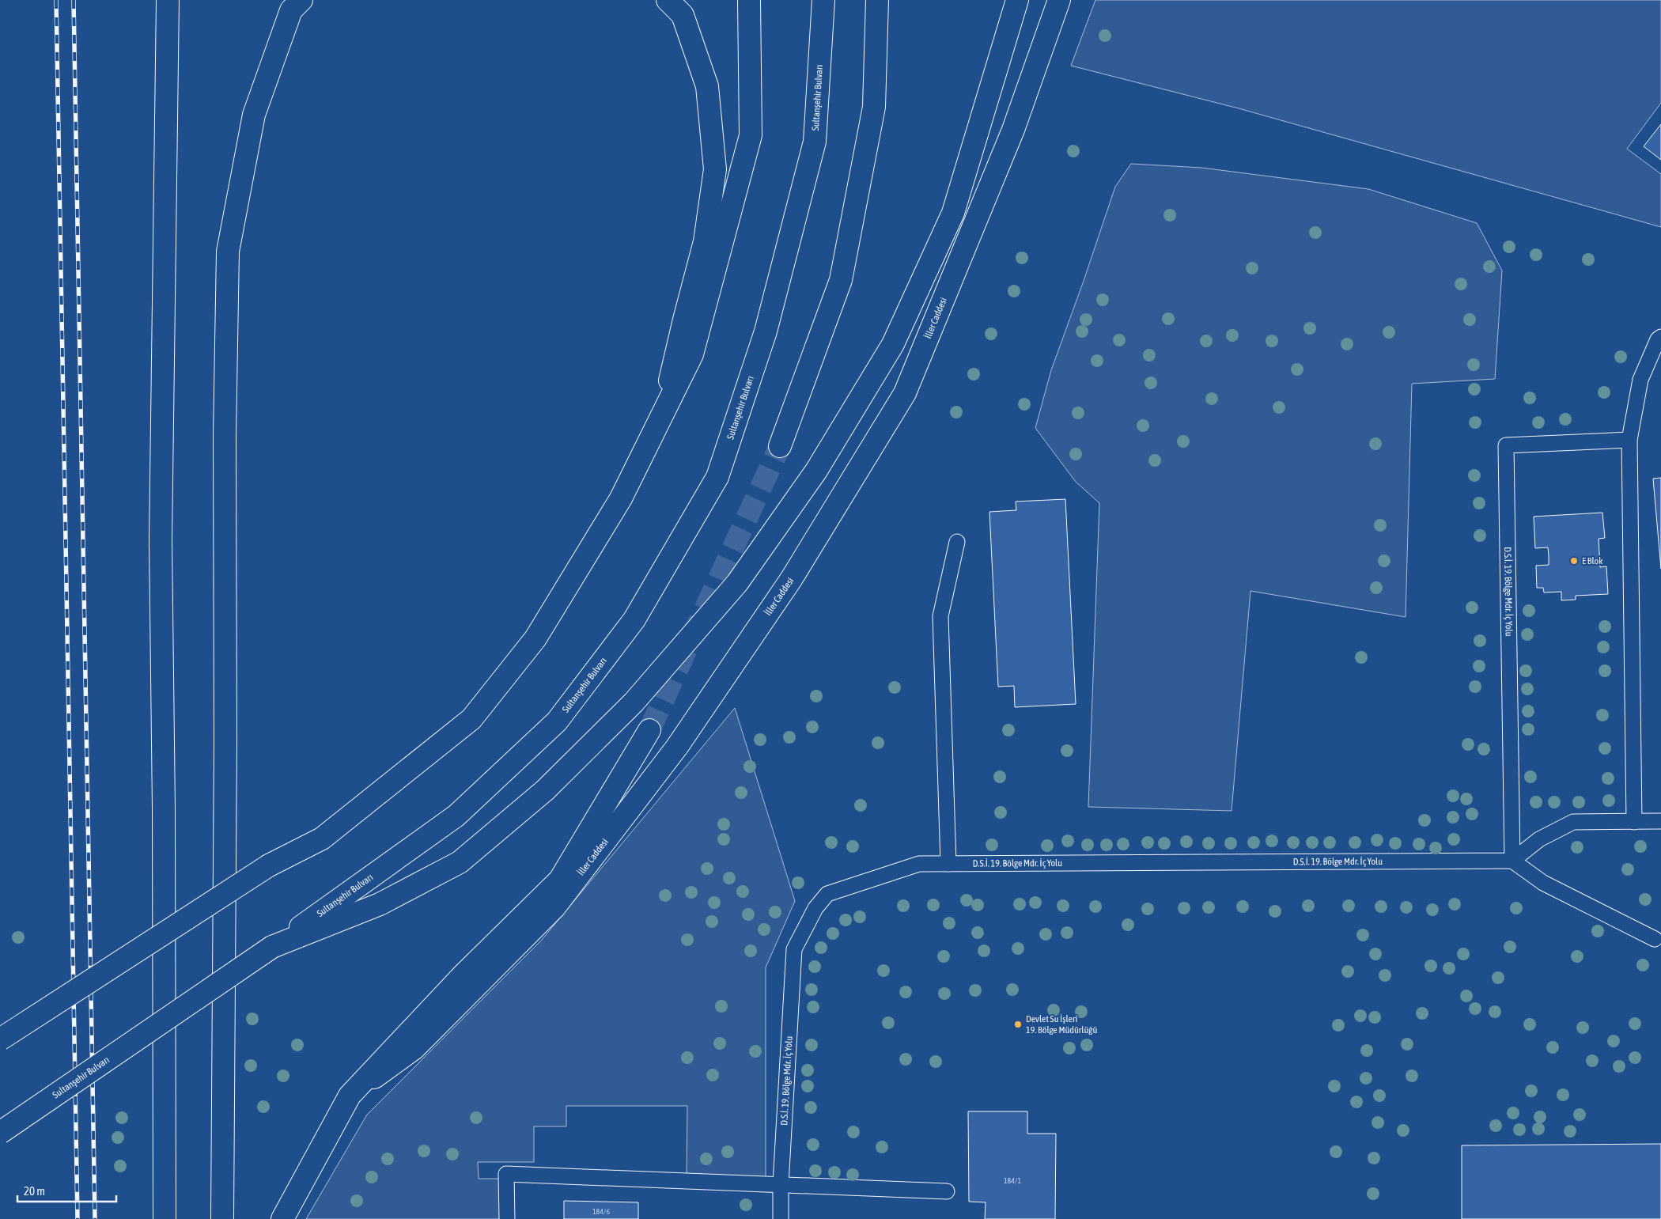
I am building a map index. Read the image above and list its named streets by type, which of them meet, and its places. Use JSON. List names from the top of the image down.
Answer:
{
  "streets": {
    "main road": ["Sultanşehir Bulvarı", "İller Caddesi"],
    "lane": ["D.S.İ. 19. Bölge Mdr. İç Yolu"]
  },
  "places": ["E Blok", "Devlet Su İşleri 19. Bölge Müdürlüğü"],
  "house_numbers": ["184/1", "184/6"],
  "scale_bar": "20 m"
}
